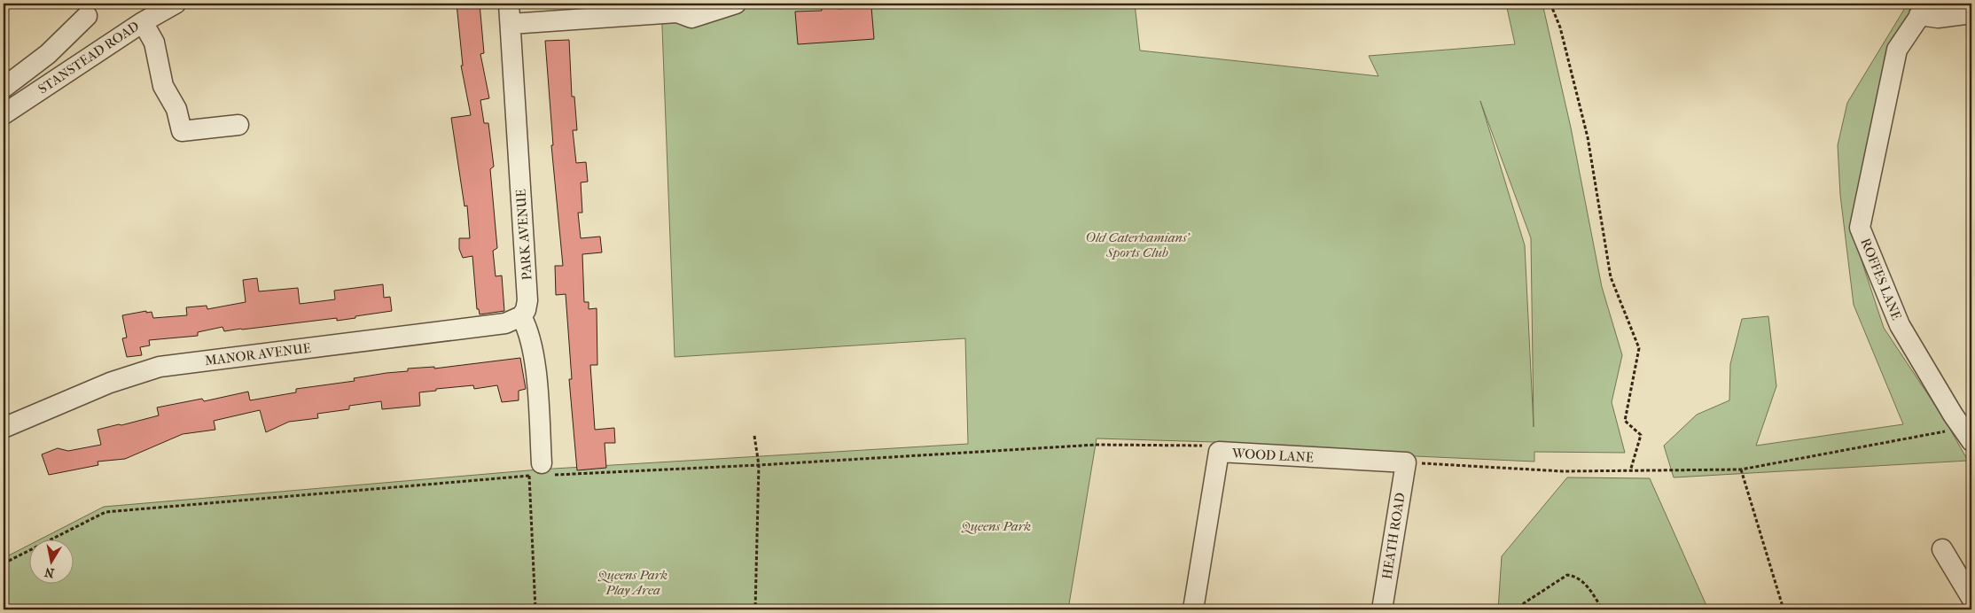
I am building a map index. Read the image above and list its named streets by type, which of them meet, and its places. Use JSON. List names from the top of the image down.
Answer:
{
  "streets": {
    "street": [
      "STANSTEAD ROAD",
      "PARK AVENUE",
      "ROFFES LANE",
      "MANOR AVENUE",
      "WOOD LANE",
      "HEATH ROAD"
    ]
  },
  "crossings": [
    ["PARK AVENUE", "MANOR AVENUE"],
    ["WOOD LANE", "HEATH ROAD"]
  ],
  "parks": ["Old Caterhamians' Sports Club", "Queens Park", "Queens Park Play Area"],
  "north": "bottom"
}
